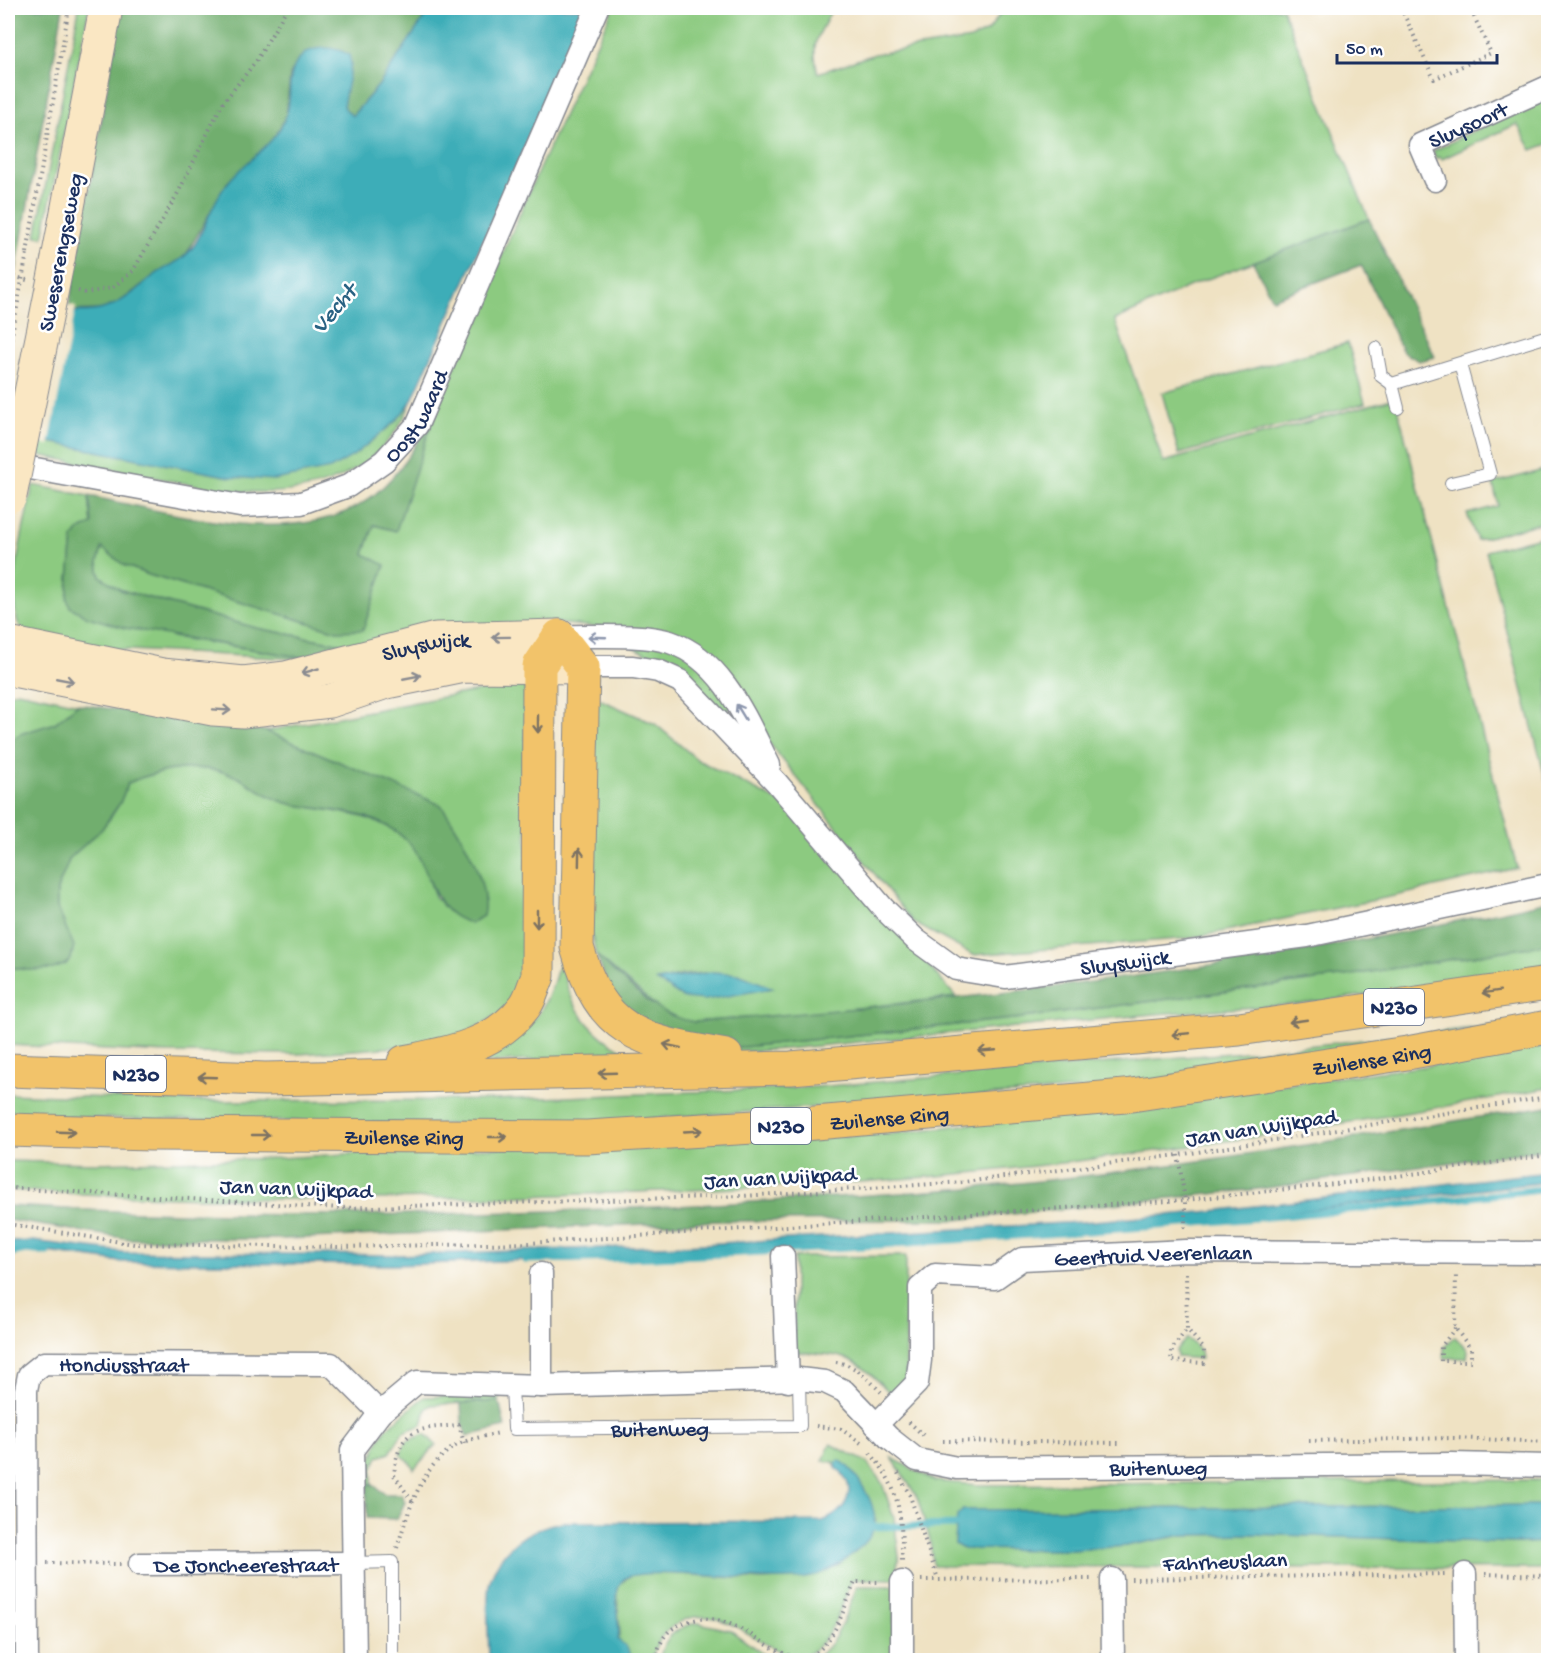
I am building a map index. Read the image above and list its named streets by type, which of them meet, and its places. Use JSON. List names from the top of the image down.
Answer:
{
  "streets": {
    "main road": [
      "Sweserengseweg",
      "Sluyswijck",
      "N230",
      "Zuilense Ring"
    ],
    "street": [
      "Sluysoort",
      "Oostwaard",
      "Geertruid Veerenlaan",
      "Hondiusstraat",
      "Buitenweg",
      "De Joncheerestraat"
    ],
    "path": ["Jan van Wijkpad", "Fahrheuslaan"]
  },
  "crossings": [
    ["Sluyswijck", "N230"],
    ["N230", "Zuilense Ring"],
    ["Geertruid Veerenlaan", "Buitenweg"],
    ["Hondiusstraat", "Buitenweg"],
    ["Buitenweg", "De Joncheerestraat"]
  ],
  "water": ["Vecht"],
  "scale_bar": "50 m"
}
